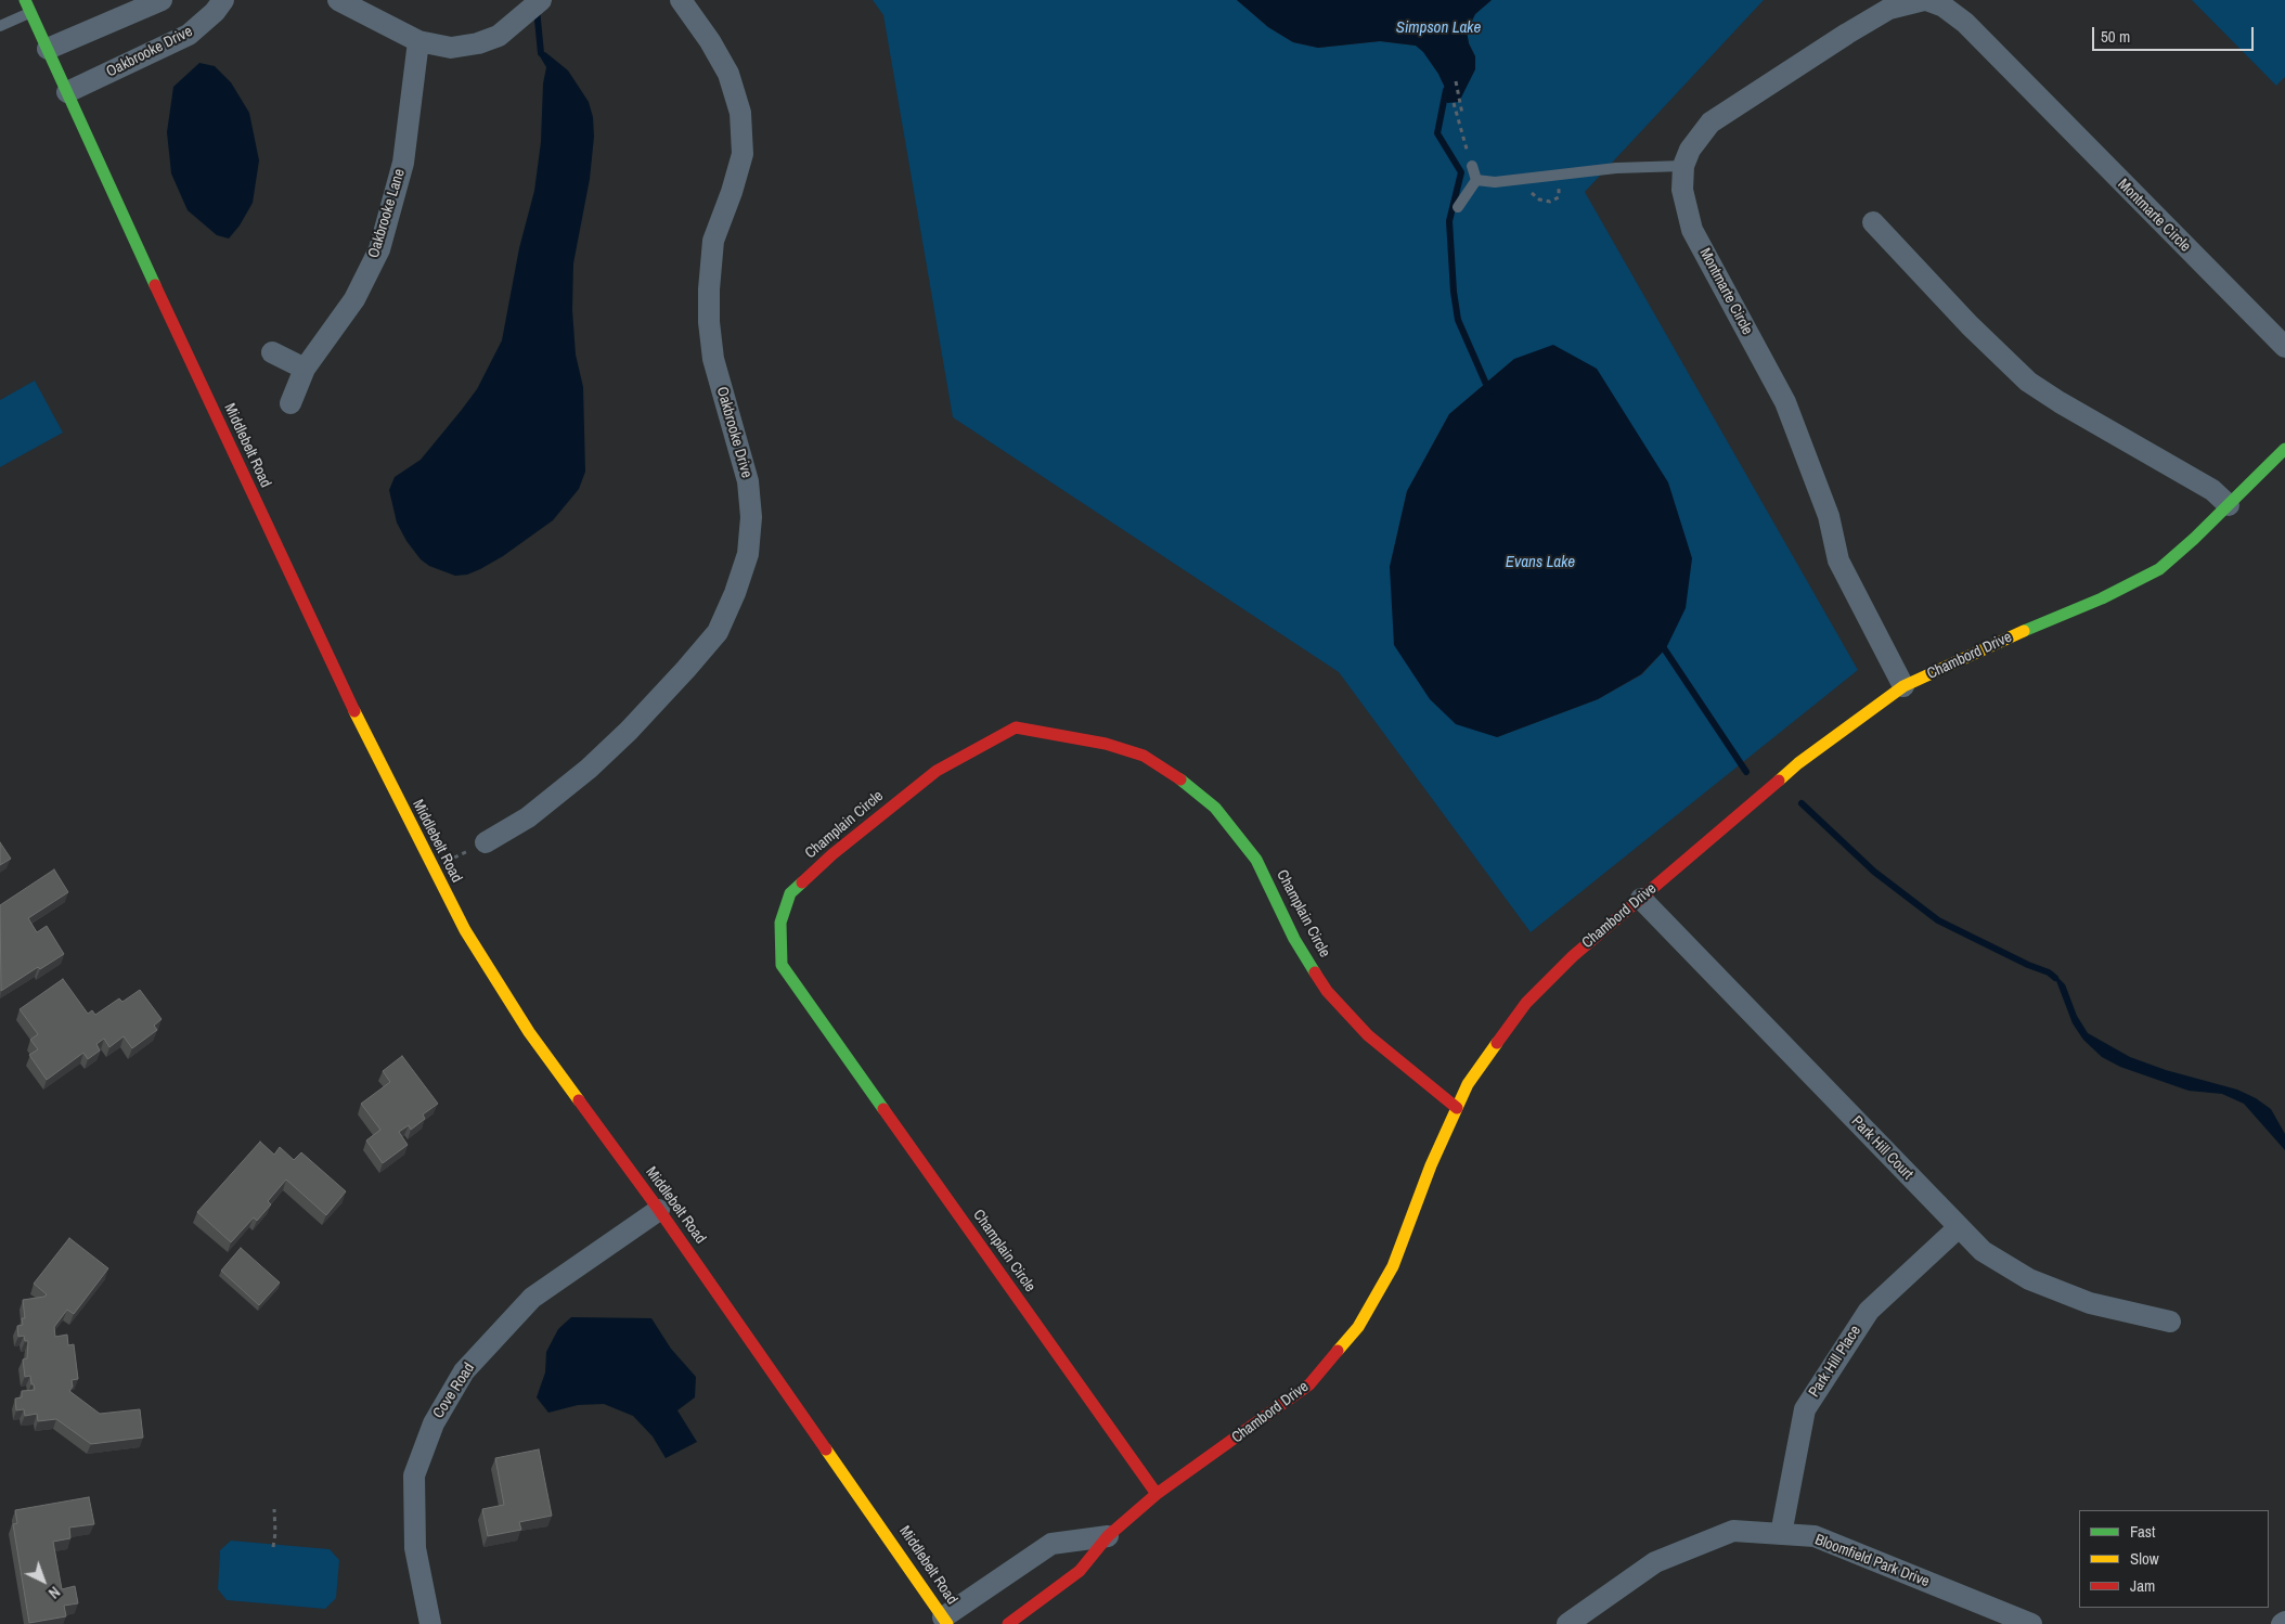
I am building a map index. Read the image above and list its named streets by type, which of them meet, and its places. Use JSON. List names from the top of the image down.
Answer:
{
  "streets": {
    "street": [
      "Oakbrooke Drive",
      "Oakbrooke Lane",
      "Montmarte Circle",
      "Middlebelt Road",
      "Chambord Drive",
      "Champlain Circle",
      "Park Hill Court",
      "Park Hill Place",
      "Cove Road",
      "Bloomfield Park Drive"
    ]
  },
  "crossings": [
    ["Oakbrooke Drive", "Middlebelt Road"],
    ["Montmarte Circle", "Chambord Drive"],
    ["Middlebelt Road", "Cove Road"],
    ["Chambord Drive", "Champlain Circle"],
    ["Chambord Drive", "Park Hill Court"],
    ["Park Hill Court", "Park Hill Place"],
    ["Park Hill Place", "Bloomfield Park Drive"]
  ],
  "water": ["Simpson Lake", "Evans Lake"],
  "legend": ["Fast", "Slow", "Jam"],
  "scale_bar": "50 m",
  "north": "bottom right"
}
